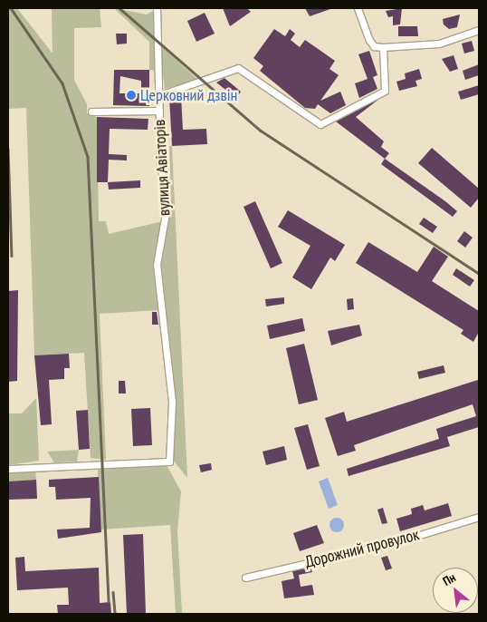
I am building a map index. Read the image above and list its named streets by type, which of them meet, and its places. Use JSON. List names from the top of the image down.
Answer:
{
  "streets": {
    "street": ["вулиця Авіаторів", "Дорожний провулок"]
  },
  "places": ["Церковний дзвін"],
  "north": "top left"
}
